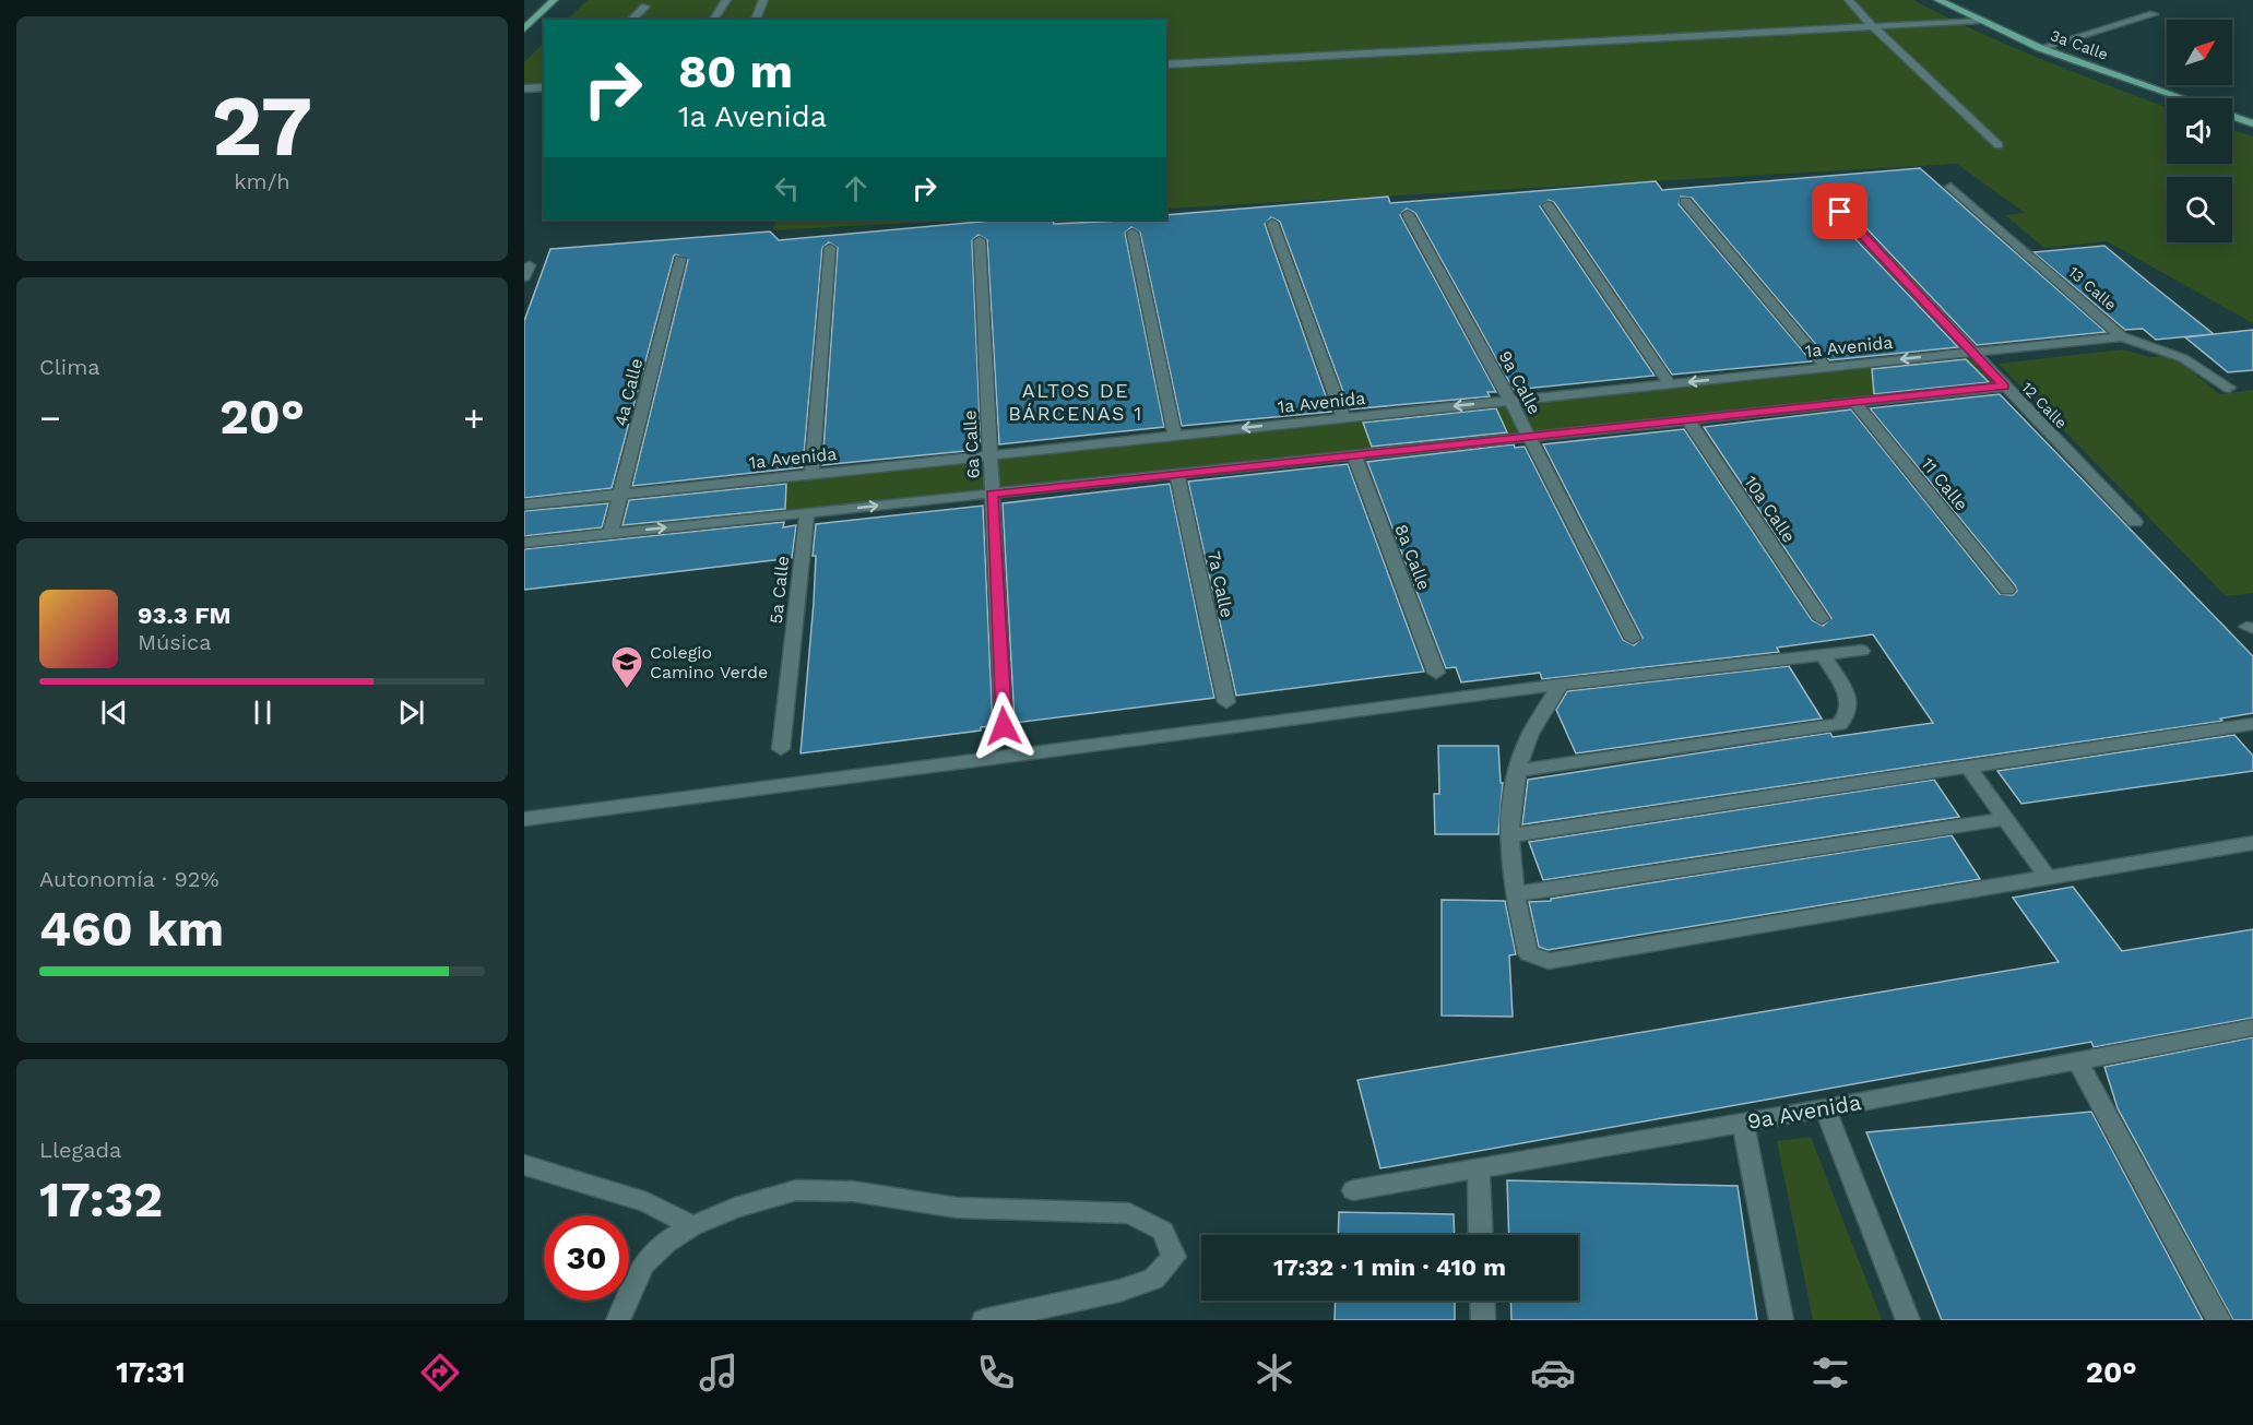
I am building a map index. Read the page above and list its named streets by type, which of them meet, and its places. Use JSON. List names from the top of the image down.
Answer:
{
  "streets": {
    "main road": ["3a Calle"],
    "street": [
      "13 Calle",
      "1a Avenida",
      "9a Calle",
      "4a Calle",
      "12 Calle",
      "6a Calle",
      "11 Calle",
      "10a Calle",
      "8a Calle",
      "7a Calle",
      "5a Calle",
      "9a Avenida"
    ]
  },
  "crossings": [
    ["13 Calle", "1a Avenida"],
    ["1a Avenida", "9a Calle"],
    ["1a Avenida", "4a Calle"],
    ["1a Avenida", "12 Calle"],
    ["1a Avenida", "6a Calle"]
  ],
  "districts": ["ALTOS DE BÁRCENAS 1"],
  "places": {
    "school or university": ["Colegio Camino Verde"]
  },
  "north": "top right",
  "page": {
    "tile": [
      ["27", "km/h"],
      "Clima",
      ["Autonomía · 92%", "460 km"],
      ["Llegada", "17:32"]
    ],
    "turn": ["80 m", "1a Avenida"],
    "heat": ["−", "20°", "+"],
    "song": ["93.3 FM", "Música"],
    "limit": "30",
    "trip": "17:32 · 1 min · 410 m",
    "tabs": ["17:31", "20°"]
  }
}
